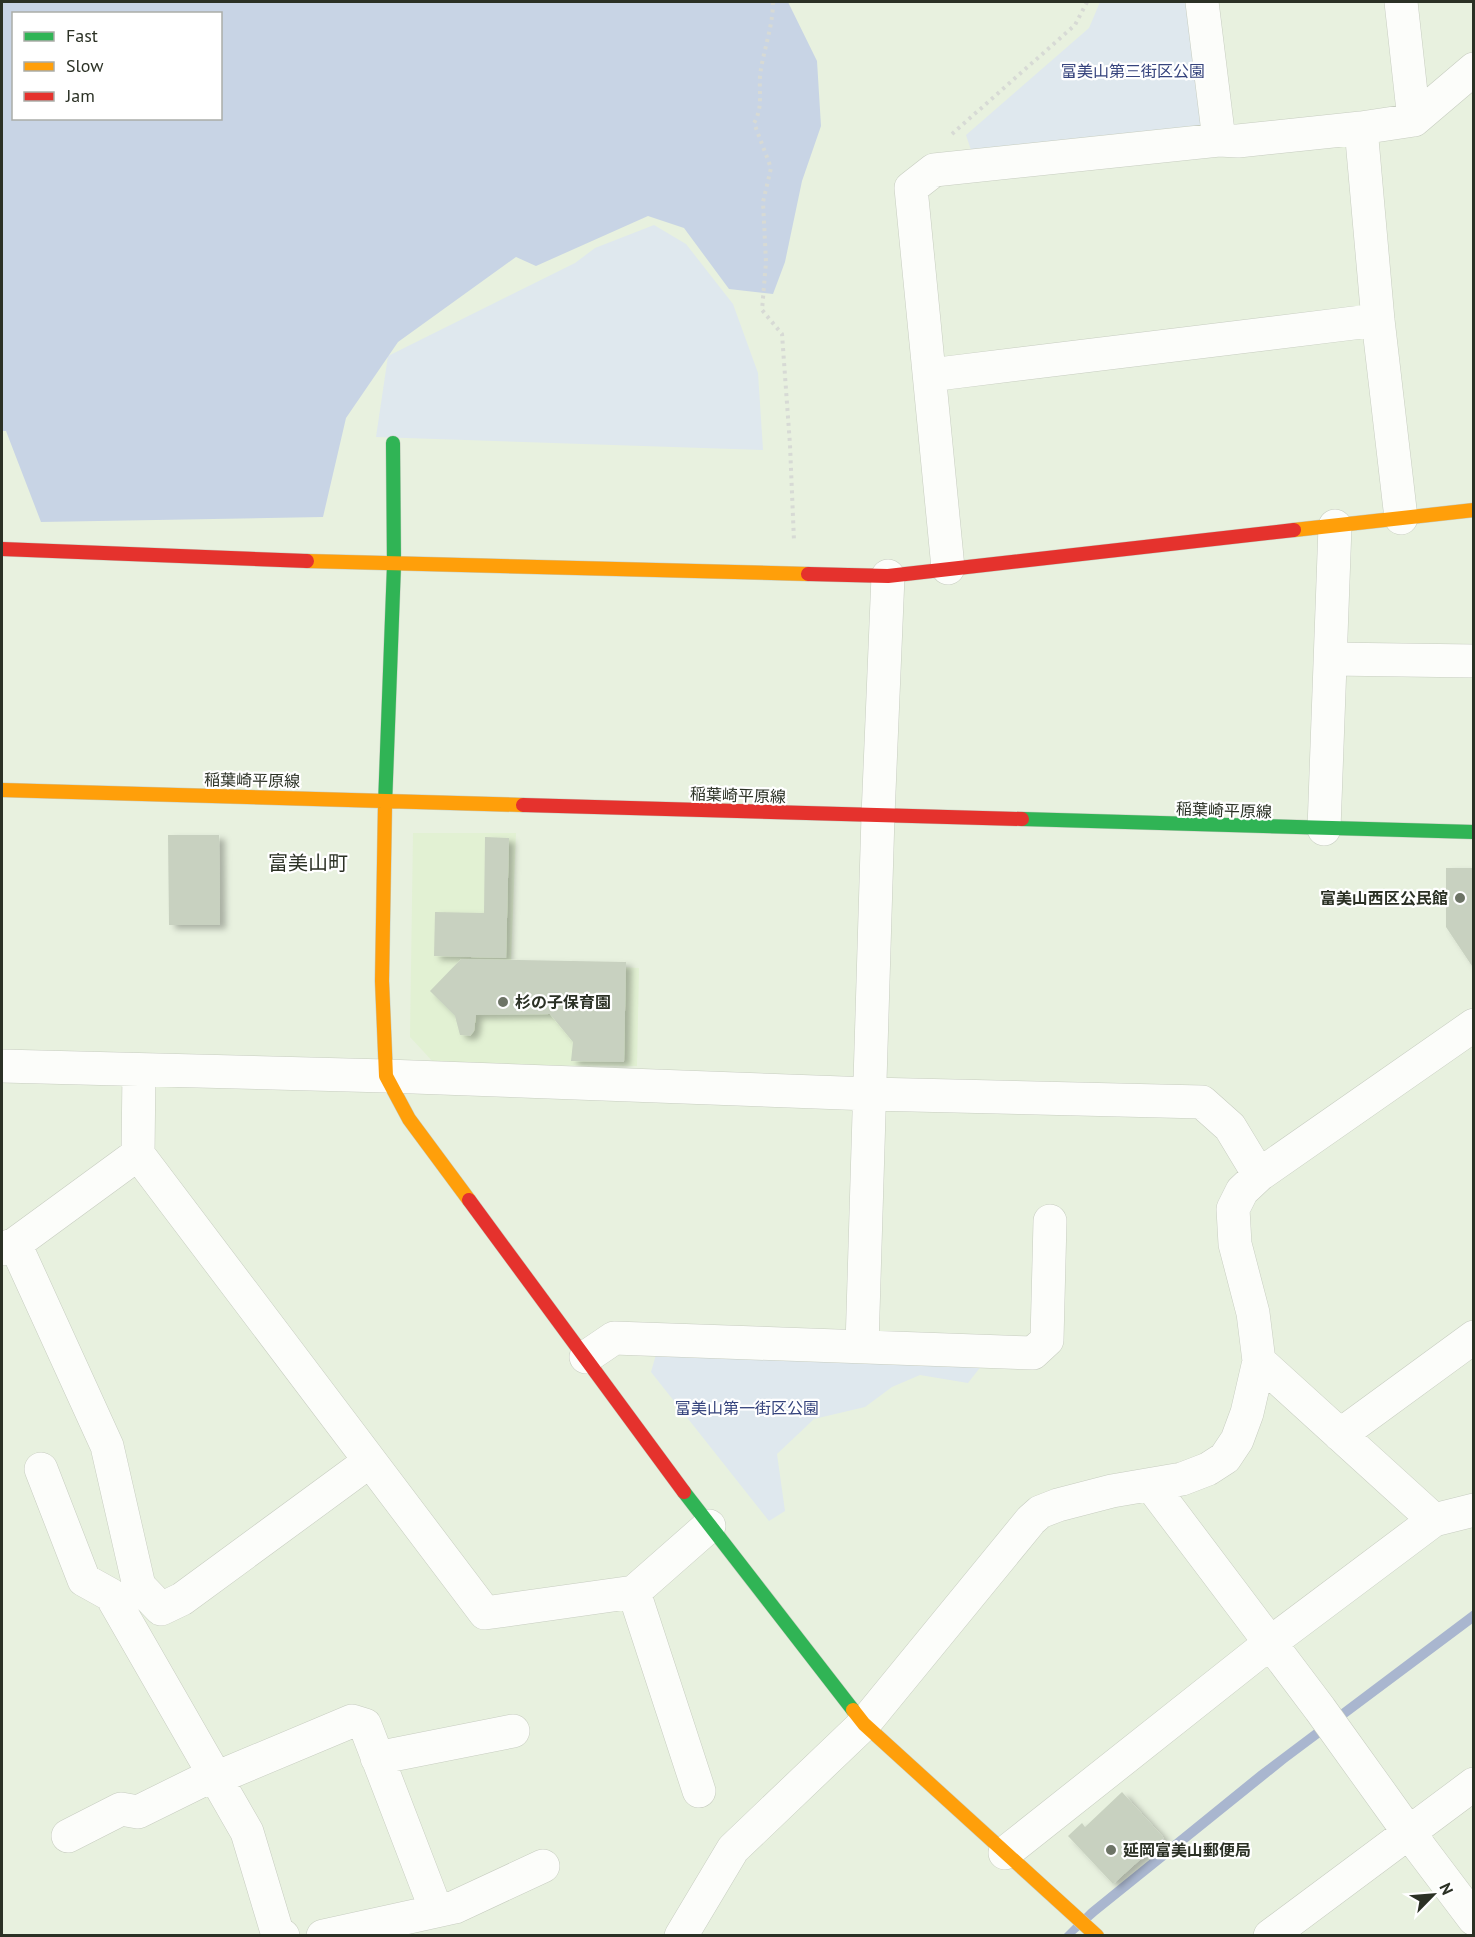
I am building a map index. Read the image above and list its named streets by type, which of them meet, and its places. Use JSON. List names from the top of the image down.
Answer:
{
  "streets": {
    "street": ["稲葉崎平原線"]
  },
  "districts": ["富美山町"],
  "parks": ["富美山第三街区公園", "富美山第一街区公園"],
  "places": ["富美山西区公民館", "杉の子保育園", "延岡富美山郵便局"],
  "legend": ["Fast", "Slow", "Jam"],
  "north": "top right"
}
